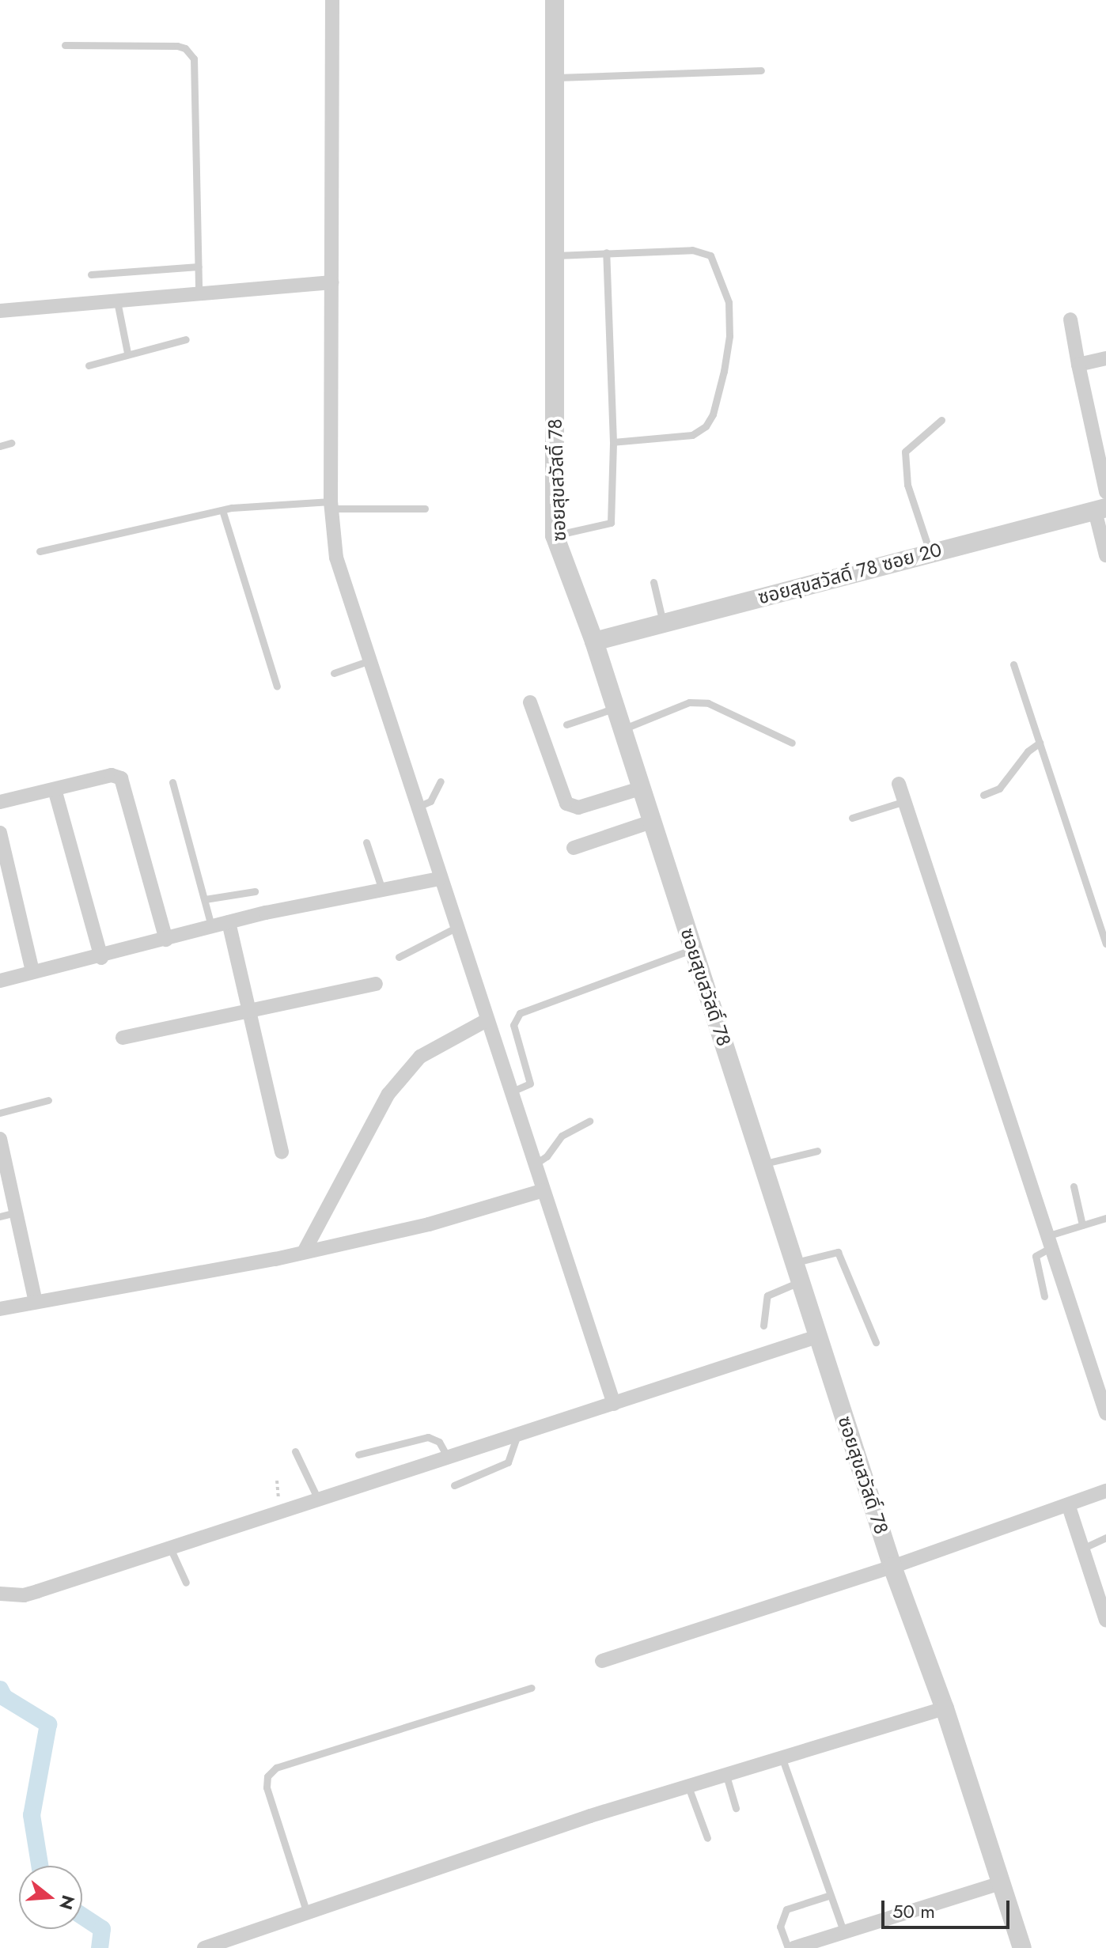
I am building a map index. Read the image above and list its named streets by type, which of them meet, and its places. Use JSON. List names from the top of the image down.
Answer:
{
  "streets": {
    "street": ["ซอยสุขสวัสดิ์ 78", "ซอยสุขสวัสดิ์ 78 ซอย 20"]
  },
  "crossings": [
    ["ซอยสุขสวัสดิ์ 78", "ซอยสุขสวัสดิ์ 78 ซอย 20"]
  ],
  "scale_bar": "50 m",
  "north": "right"
}
